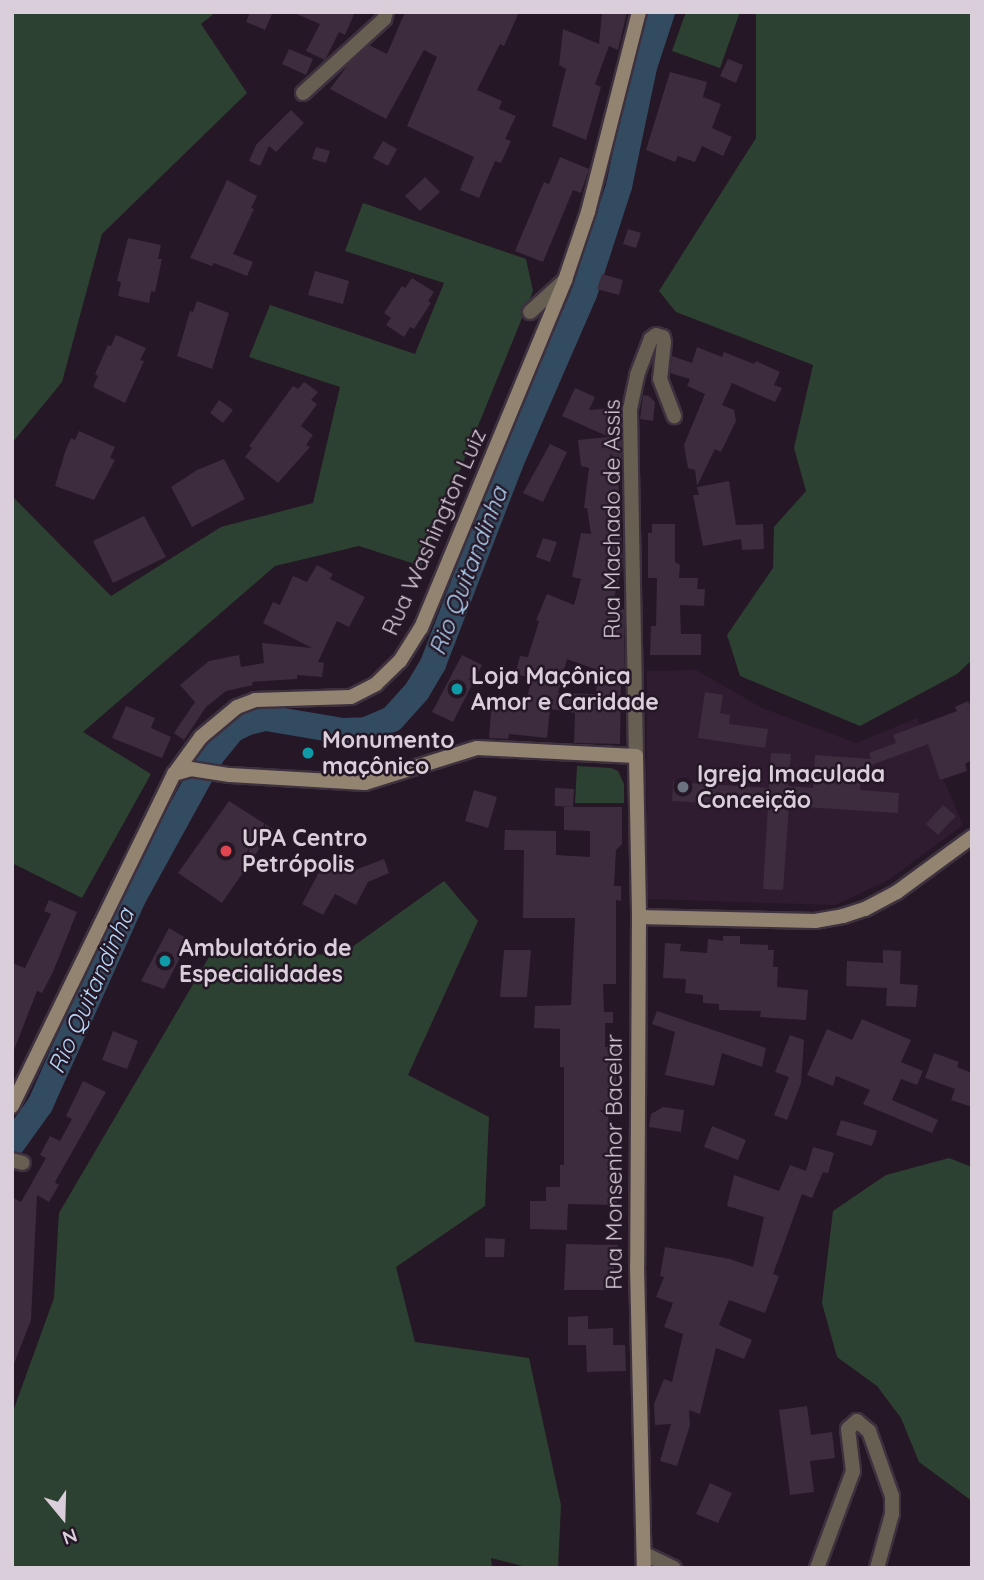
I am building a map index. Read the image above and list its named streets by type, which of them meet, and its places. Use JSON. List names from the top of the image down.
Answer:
{
  "streets": {
    "main road": ["Rua Washington Luiz", "Rua Monsenhor Bacelar"],
    "street": ["Rua Machado de Assis"]
  },
  "crossings": [
    ["Rua Machado de Assis", "Rua Monsenhor Bacelar"]
  ],
  "water": ["Rio Quitandinha"],
  "places": [
    "Loja Maçônica Amor e Caridade",
    "Monumento maçônico",
    "Igreja Imaculada Conceição",
    "UPA Centro Petrópolis",
    "Ambulatório de Especialidades"
  ],
  "north": "bottom"
}
